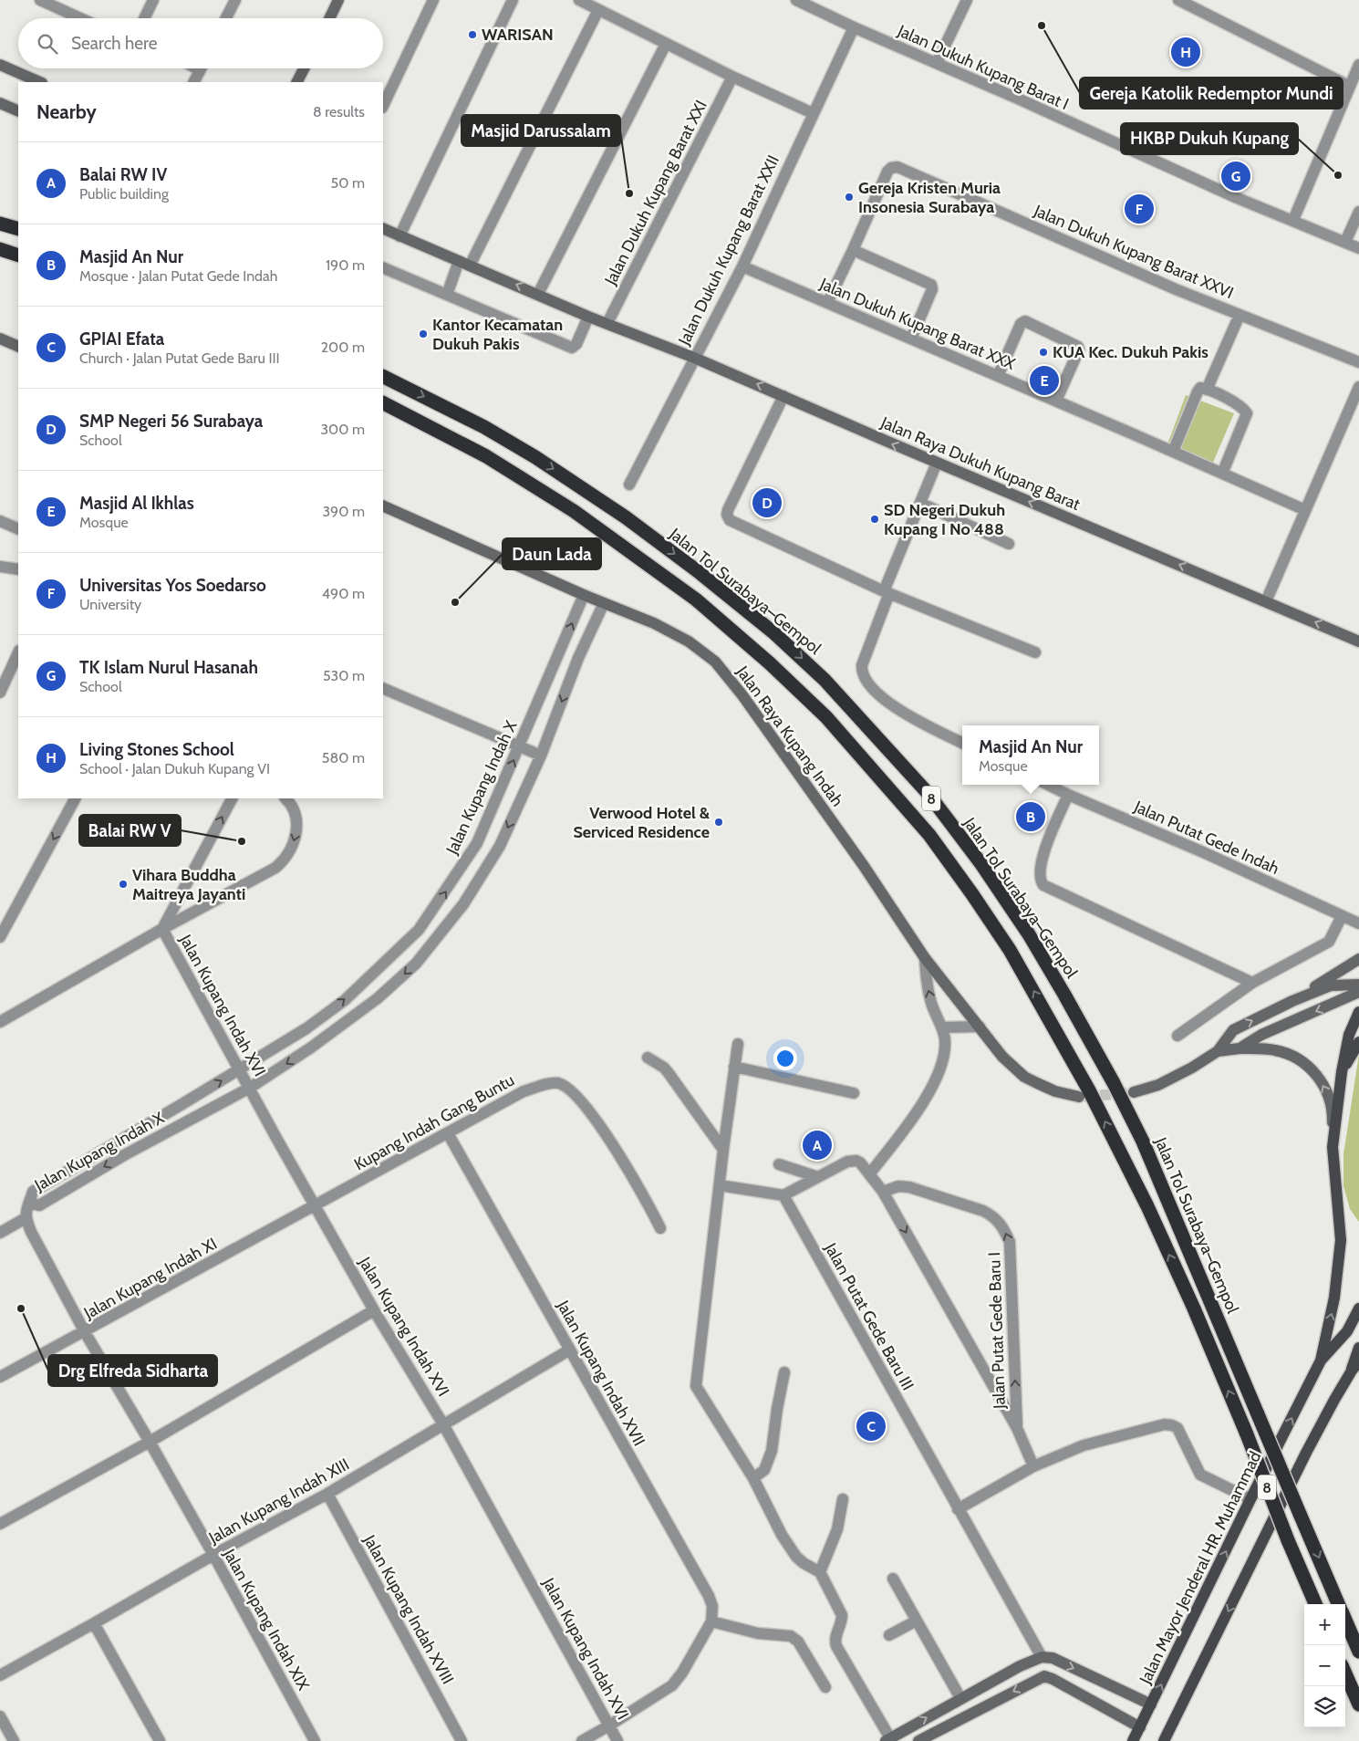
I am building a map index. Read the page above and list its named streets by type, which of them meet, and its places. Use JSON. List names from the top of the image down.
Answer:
{
  "streets": {
    "highway": ["Jalan Tol Surabaya–Gempol", "8"],
    "main road": ["Jalan Mayor Jenderal HR. Muhammad"],
    "street": [
      "Jalan Dukuh Kupang Barat I",
      "Jalan Dukuh Kupang Barat XXI",
      "Jalan Dukuh Kupang Barat XXII",
      "Jalan Dukuh Kupang Barat XXVI",
      "Jalan Dukuh Kupang Barat XXX",
      "Jalan Raya Dukuh Kupang Barat",
      "Jalan Raya Kupang Indah",
      "Jalan Kupang Indah X",
      "Jalan Putat Gede Indah",
      "Jalan Kupang Indah XVI",
      "Kupang Indah Gang Buntu",
      "Jalan Kupang Indah XI",
      "Jalan Putat Gede Baru III",
      "Jalan Putat Gede Baru I",
      "Jalan Kupang Indah XVII",
      "Jalan Kupang Indah XIII",
      "Jalan Kupang Indah XVIII",
      "Jalan Kupang Indah XIX"
    ]
  },
  "crossings": [
    ["Jalan Dukuh Kupang Barat I", "Jalan Dukuh Kupang Barat XXII"],
    ["Jalan Dukuh Kupang Barat XXI", "Jalan Raya Dukuh Kupang Barat"],
    ["Jalan Dukuh Kupang Barat XXII", "Jalan Dukuh Kupang Barat XXX"],
    ["Jalan Dukuh Kupang Barat XXII", "Jalan Raya Dukuh Kupang Barat"],
    ["Jalan Raya Kupang Indah", "Jalan Kupang Indah X"],
    ["Jalan Kupang Indah X", "Jalan Kupang Indah XVI"],
    ["Jalan Kupang Indah XVI", "Kupang Indah Gang Buntu"],
    ["Jalan Kupang Indah XVI", "Jalan Kupang Indah XI"],
    ["Jalan Kupang Indah XVI", "Jalan Kupang Indah XIII"],
    ["Kupang Indah Gang Buntu", "Jalan Kupang Indah XI"],
    ["Kupang Indah Gang Buntu", "Jalan Kupang Indah XVII"],
    ["Jalan Kupang Indah XI", "Jalan Kupang Indah XIX"],
    ["Jalan Kupang Indah XVII", "Jalan Kupang Indah XIII"],
    ["Jalan Kupang Indah XIII", "Jalan Kupang Indah XVIII"],
    ["Jalan Kupang Indah XIII", "Jalan Kupang Indah XIX"]
  ],
  "one_way": ["Jalan Raya Dukuh Kupang Barat"],
  "places": [
    "Gereja Katolik Redemptor Mundi",
    "WARISAN",
    "HKBP Dukuh Kupang",
    "Masjid Darussalam",
    "Gereja Kristen Muria Insonesia Surabaya",
    "Kantor Kecamatan Dukuh Pakis",
    "KUA Kec. Dukuh Pakis",
    "SD Negeri Dukuh Kupang I No 488",
    "Daun Lada",
    "Verwood Hotel & Serviced Residence",
    "Balai RW V",
    "Vihara Buddha Maitreya Jayanti",
    "Drg Elfreda Sidharta"
  ],
  "page": {
    "search": "Search here",
    "pins": [
      "H",
      "G",
      "F",
      "E",
      "D",
      "B",
      "A",
      "C"
    ],
    "heading": ["Nearby", "8 results"],
    "list": [
      {
        "mark": "A",
        "name": "Balai RW IV",
        "note": "Public building",
        "value": "50 m"
      },
      {
        "mark": "B",
        "name": "Masjid An Nur",
        "note": "Mosque · Jalan Putat Gede Indah",
        "value": "190 m"
      },
      {
        "mark": "C",
        "name": "GPIAI Efata",
        "note": "Church · Jalan Putat Gede Baru III",
        "value": "200 m"
      },
      {
        "mark": "D",
        "name": "SMP Negeri 56 Surabaya",
        "note": "School",
        "value": "300 m"
      },
      {
        "mark": "E",
        "name": "Masjid Al Ikhlas",
        "note": "Mosque",
        "value": "390 m"
      },
      {
        "mark": "F",
        "name": "Universitas Yos Soedarso",
        "note": "University",
        "value": "490 m"
      },
      {
        "mark": "G",
        "name": "TK Islam Nurul Hasanah",
        "note": "School",
        "value": "530 m"
      },
      {
        "mark": "H",
        "name": "Living Stones School",
        "note": "School · Jalan Dukuh Kupang VI",
        "value": "580 m"
      }
    ],
    "popup": ["Masjid An Nur", "Mosque"],
    "map_buttons": ["+", "−"]
  }
}
